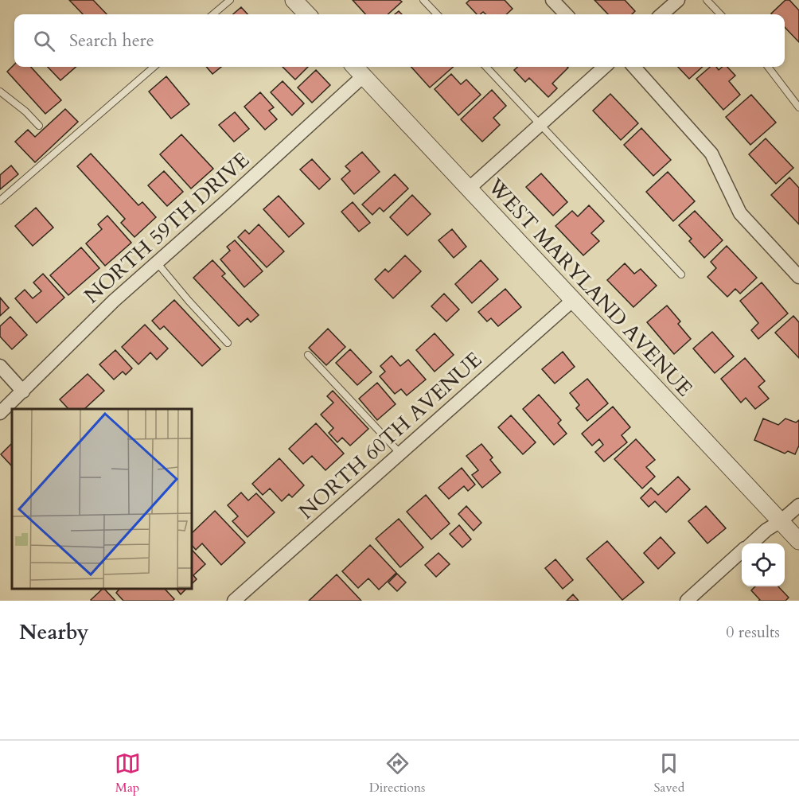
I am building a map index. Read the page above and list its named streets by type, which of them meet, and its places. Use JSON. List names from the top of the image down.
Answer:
{
  "streets": {
    "street": ["NORTH 59TH DRIVE", "WEST MARYLAND AVENUE", "NORTH 60TH AVENUE"]
  },
  "crossings": [
    ["NORTH 59TH DRIVE", "WEST MARYLAND AVENUE"],
    ["WEST MARYLAND AVENUE", "NORTH 60TH AVENUE"]
  ],
  "page": {
    "search": "Search here",
    "heading": ["Nearby", "0 results"],
    "nav": ["Map", "Directions", "Saved"]
  }
}
